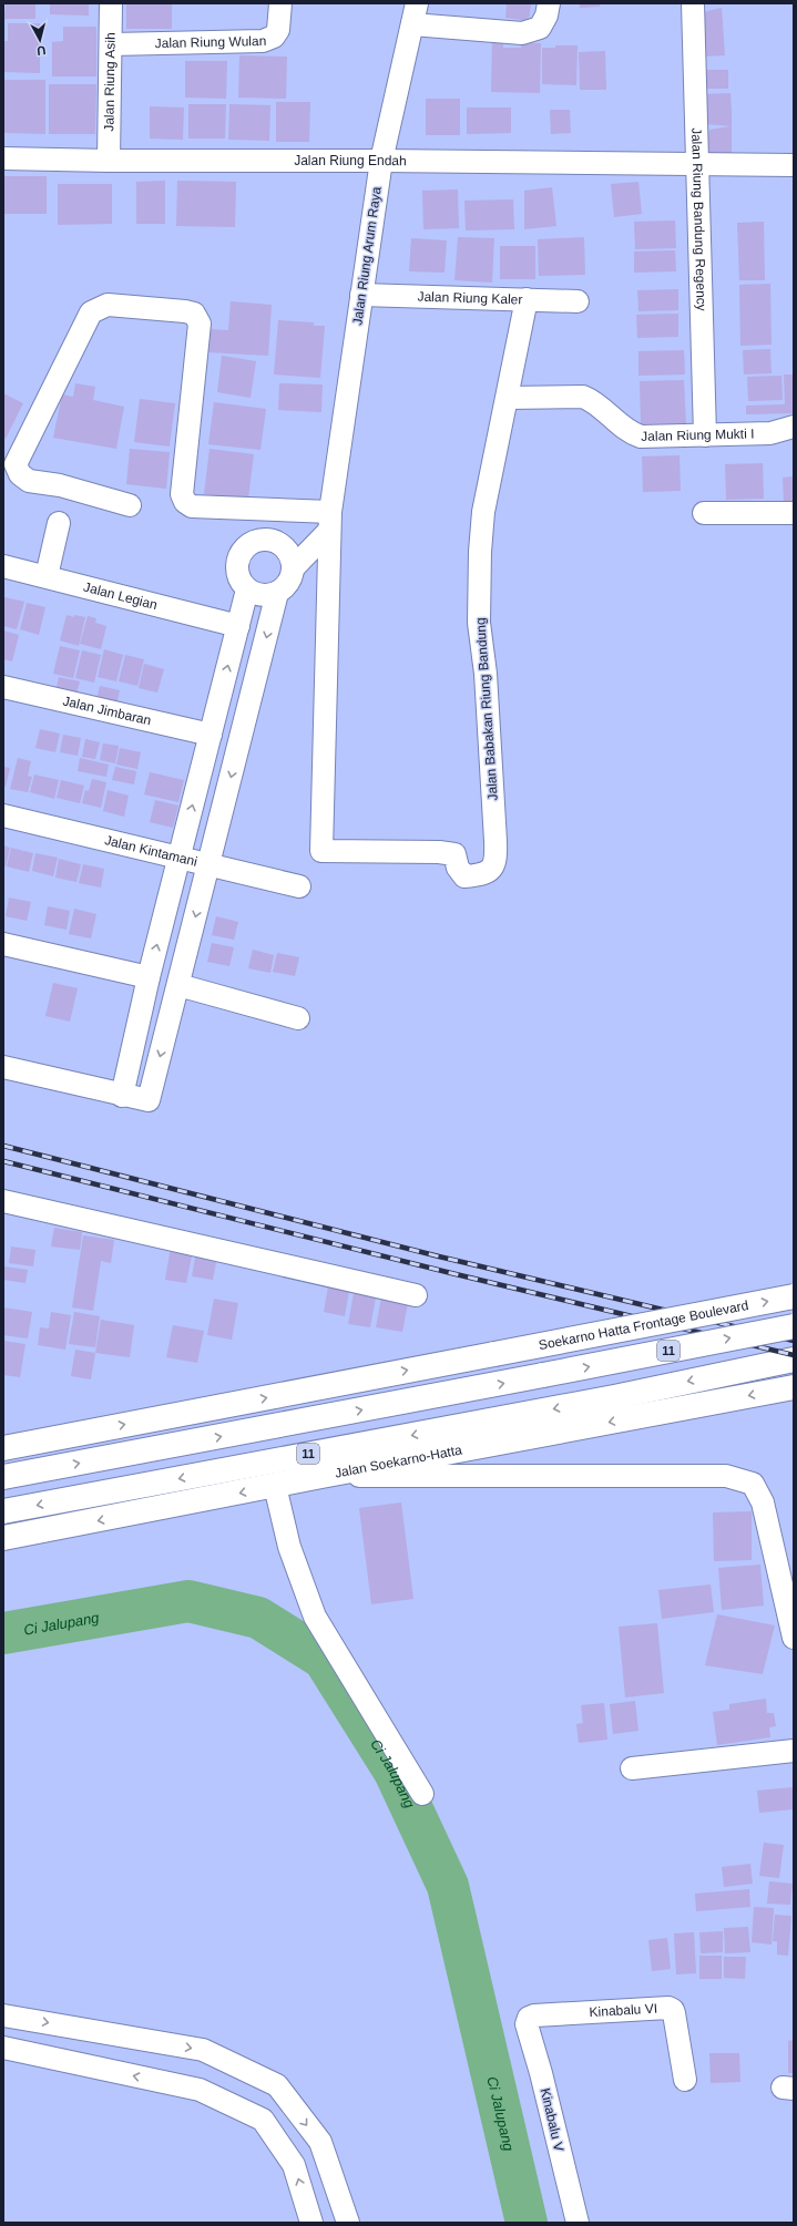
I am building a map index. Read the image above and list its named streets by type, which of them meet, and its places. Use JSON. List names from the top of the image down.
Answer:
{
  "streets": {
    "main road": ["Soekarno Hatta Frontage Boulevard", "11", "Jalan Soekarno-Hatta"],
    "street": [
      "Jalan Riung Wulan",
      "Jalan Riung Asih",
      "Jalan Riung Endah",
      "Jalan Riung Bandung Regency",
      "Jalan Riung Arum Raya",
      "Jalan Riung Kaler",
      "Jalan Riung Mukti I",
      "Jalan Legian",
      "Jalan Babakan Riung Bandung",
      "Jalan Jimbaran",
      "Jalan Kintamani",
      "Kinabalu VI",
      "Kinabalu V"
    ]
  },
  "crossings": [
    ["Jalan Riung Wulan", "Jalan Riung Asih"],
    ["Jalan Riung Asih", "Jalan Riung Endah"],
    ["Jalan Riung Endah", "Jalan Riung Bandung Regency"],
    ["Jalan Riung Endah", "Jalan Riung Arum Raya"],
    ["Jalan Riung Bandung Regency", "Jalan Riung Mukti I"],
    ["Jalan Riung Arum Raya", "Jalan Riung Kaler"],
    ["Jalan Riung Arum Raya", "Jalan Babakan Riung Bandung"],
    ["Jalan Riung Kaler", "Jalan Babakan Riung Bandung"],
    ["Jalan Riung Mukti I", "Jalan Babakan Riung Bandung"],
    ["Kinabalu VI", "Kinabalu V"]
  ],
  "water": ["Ci Jalupang"],
  "north": "bottom"
}
